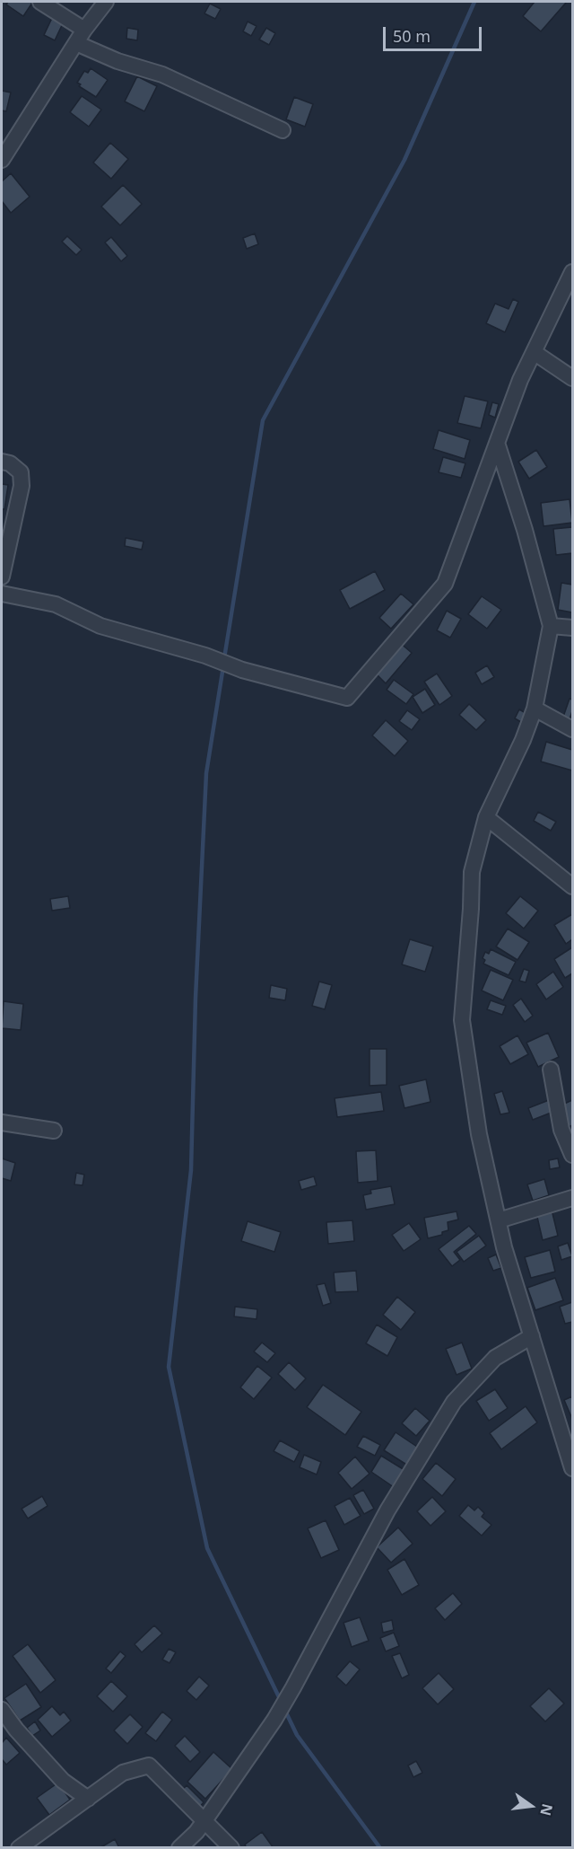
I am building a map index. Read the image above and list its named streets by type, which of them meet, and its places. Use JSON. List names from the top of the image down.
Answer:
{
  "scale_bar": "50 m",
  "north": "right"
}
